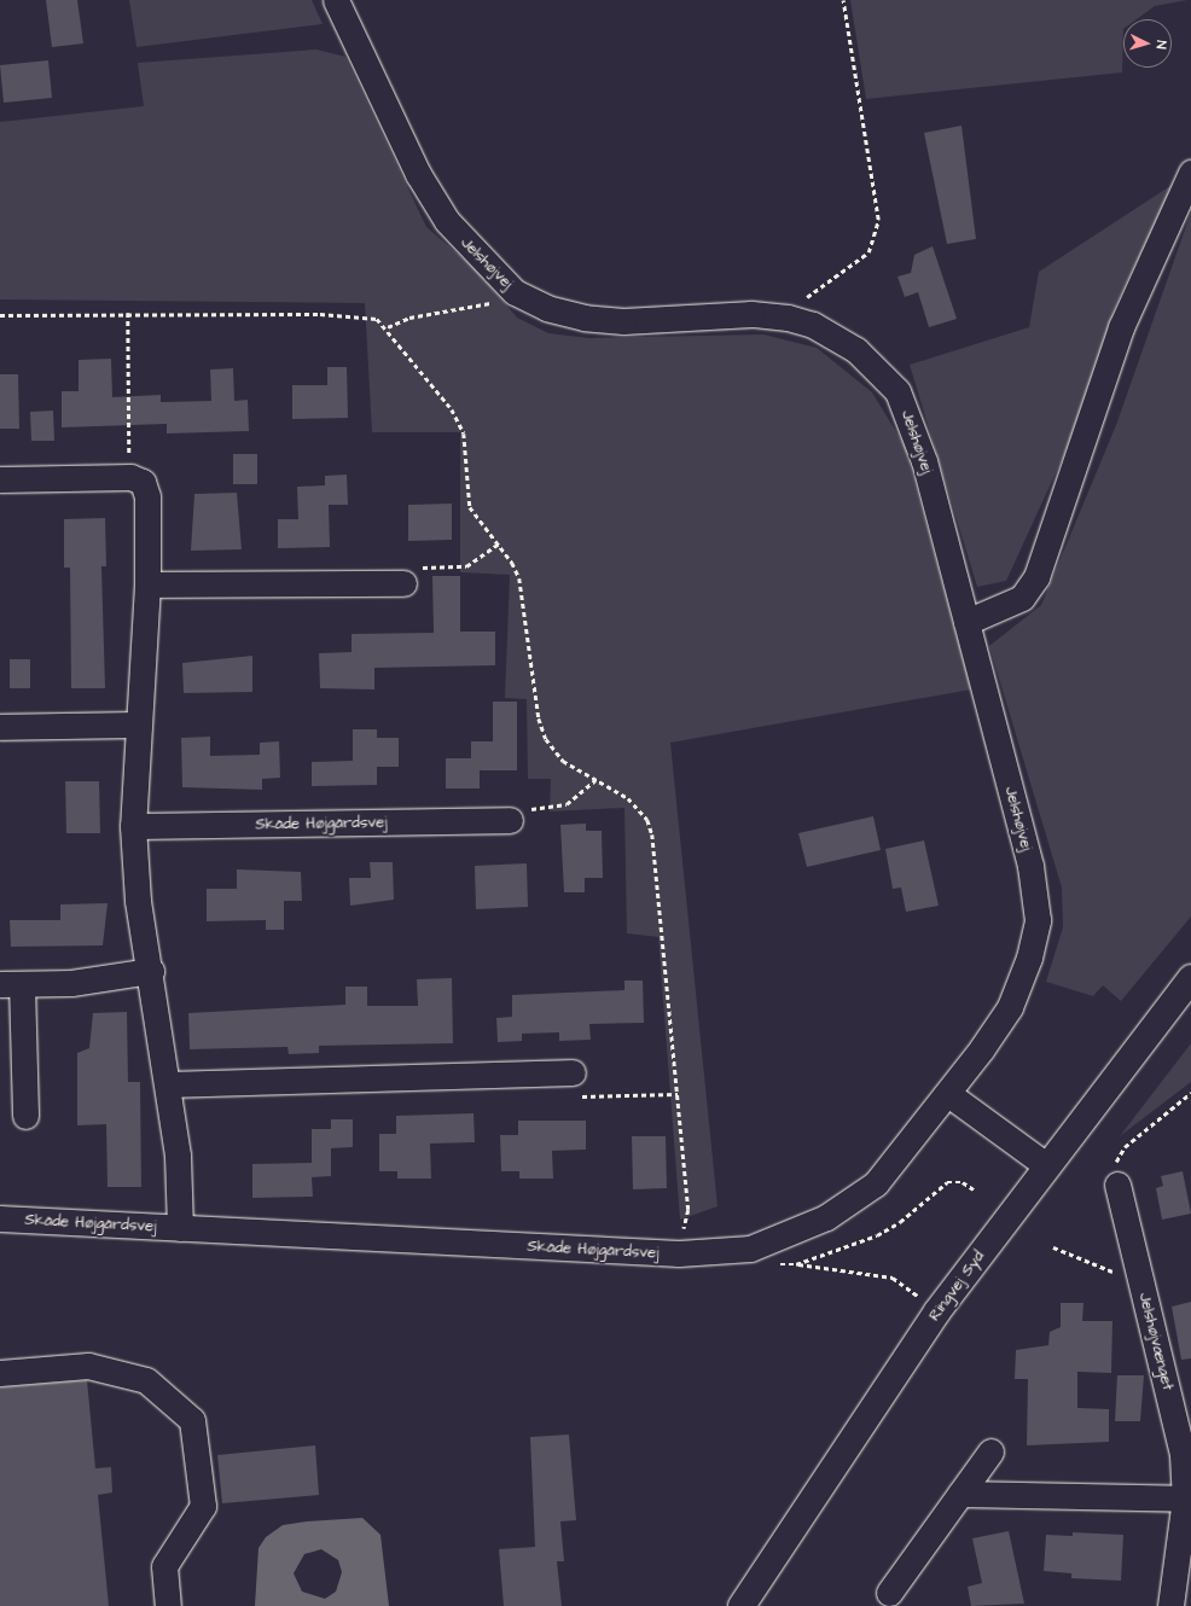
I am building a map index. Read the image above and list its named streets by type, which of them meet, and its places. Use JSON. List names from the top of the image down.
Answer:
{
  "streets": {
    "main road": ["Ringvej Syd"],
    "street": ["Jelshøjvej", "Skåde Højgårdsvej", "Jelshøjvænget"]
  },
  "crossings": [
    ["Jelshøjvej", "Skåde Højgårdsvej"]
  ],
  "north": "right"
}
